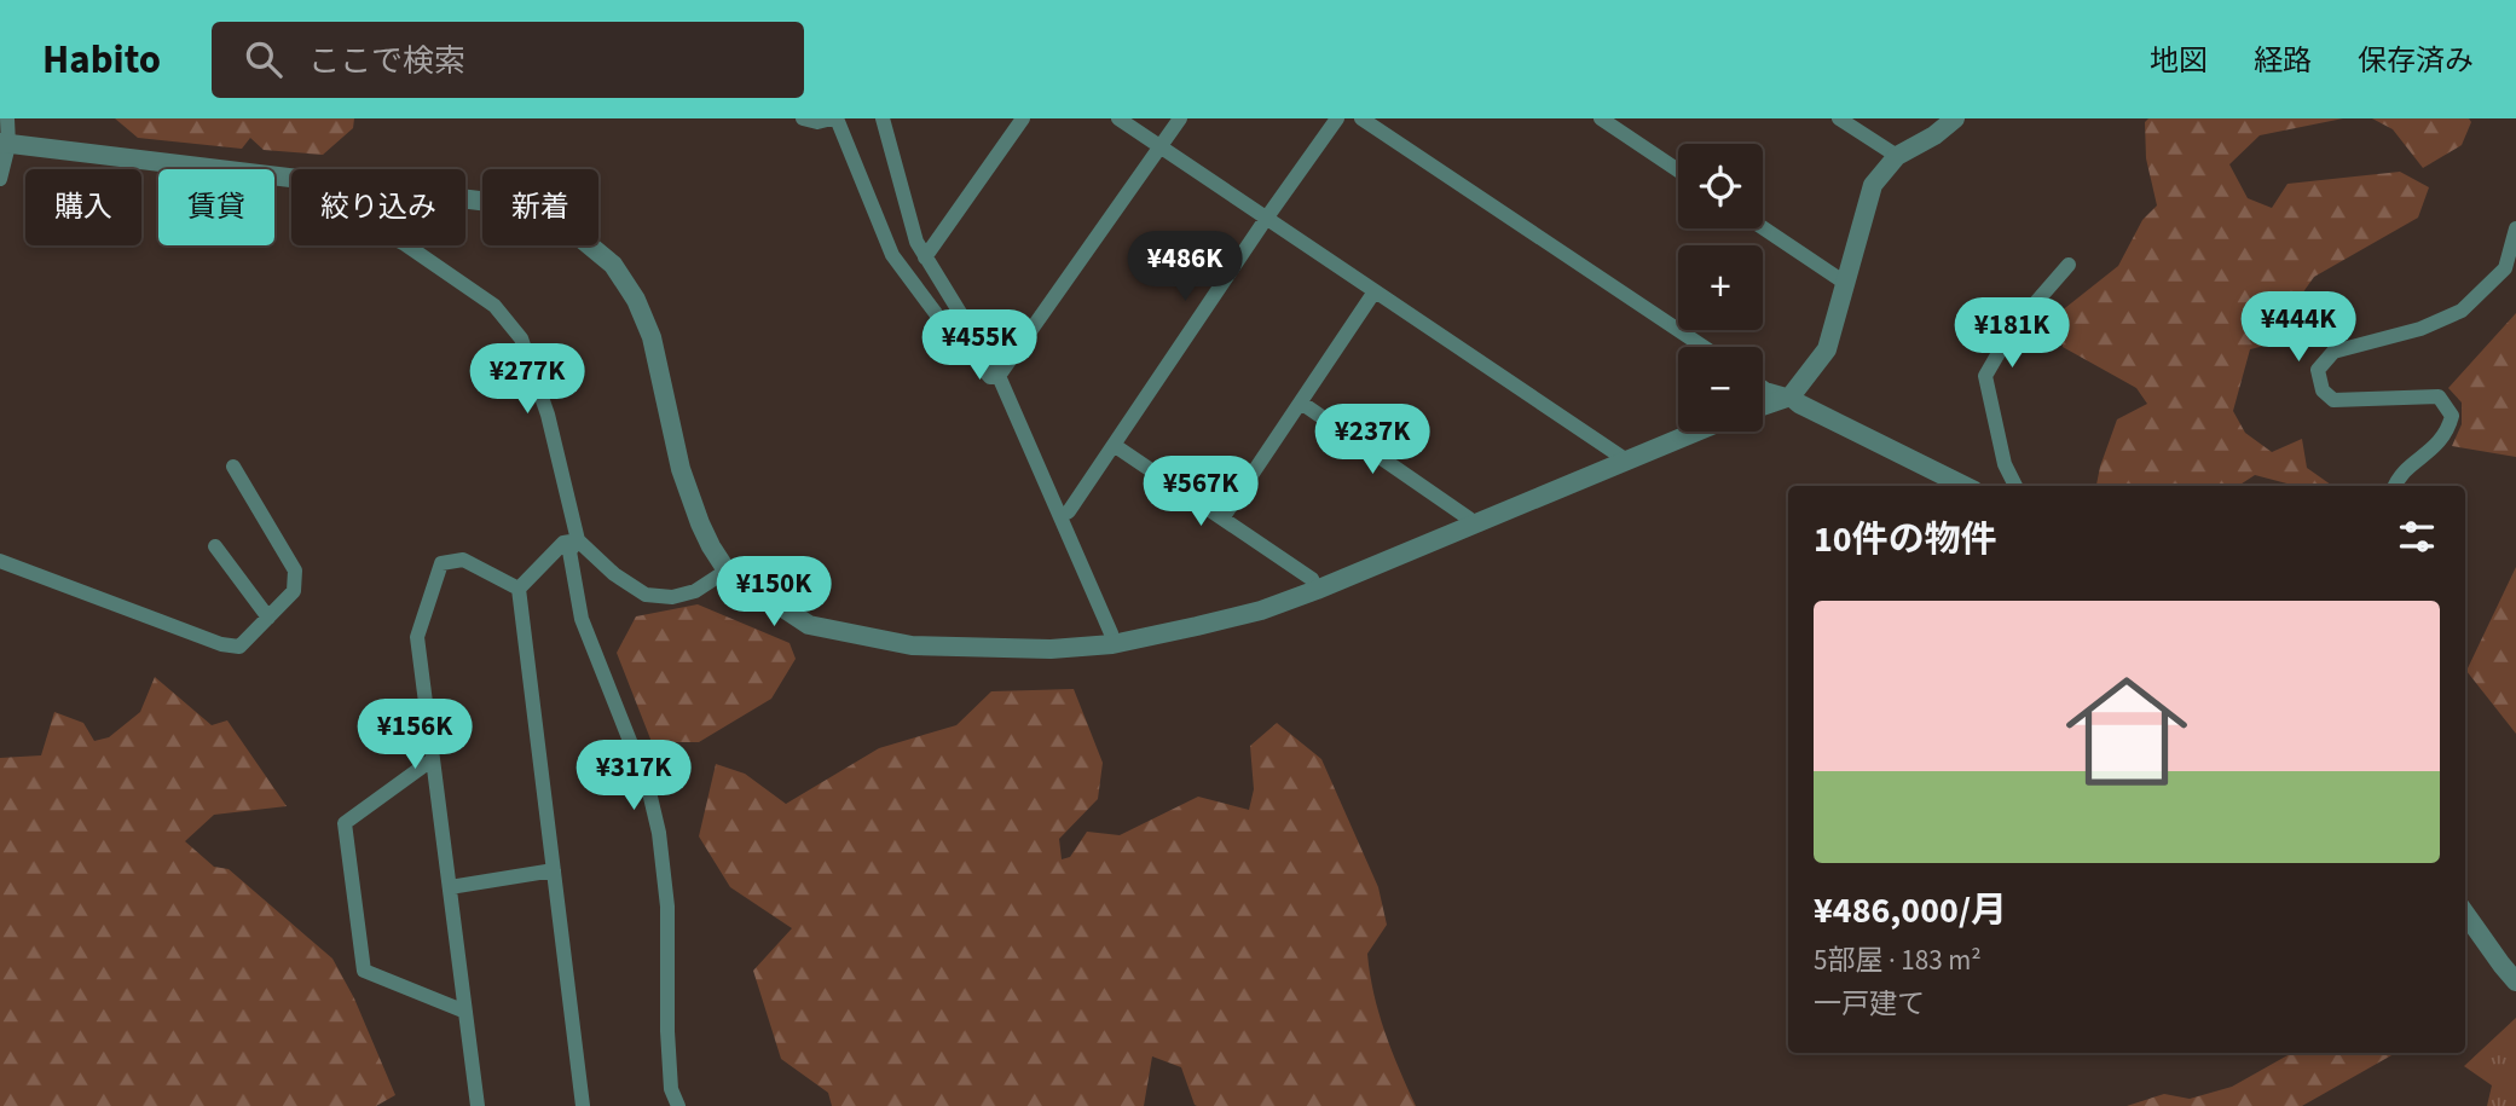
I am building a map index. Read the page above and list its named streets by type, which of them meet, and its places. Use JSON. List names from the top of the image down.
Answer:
{
  "page": {
    "header": "Habito",
    "search": "ここで検索",
    "nav": ["地図", "経路", "保存済み"],
    "map_buttons": ["+", "−"],
    "chip": [
      "購入",
      "賃貸",
      "絞り込み",
      "新着"
    ],
    "price": [
      "¥486K",
      "¥444K",
      "¥181K",
      "¥455K",
      "¥277K",
      "¥237K",
      "¥567K",
      "¥150K",
      "¥156K",
      "¥317K"
    ],
    "heading": "10件の物件",
    "list": [
      {
        "name": "¥486,000/月",
        "note": "5部屋 · 183 m² · 一戸建て"
      }
    ]
  }
}
